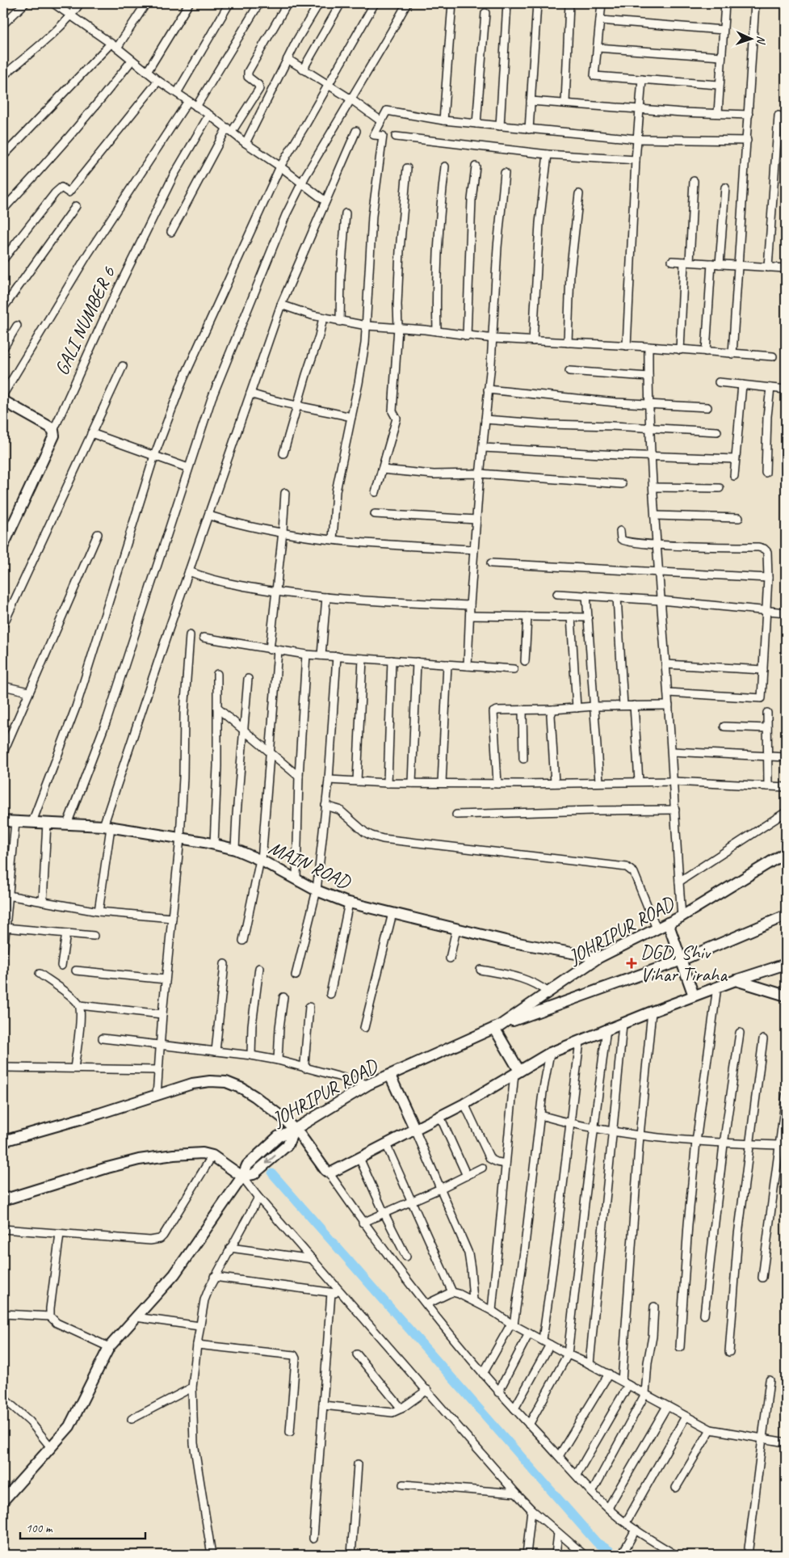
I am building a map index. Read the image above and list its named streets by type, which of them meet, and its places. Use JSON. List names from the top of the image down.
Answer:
{
  "streets": {
    "street": ["GALI NUMBER 6", "MAIN ROAD", "JOHRIPUR ROAD"]
  },
  "crossings": [
    ["MAIN ROAD", "JOHRIPUR ROAD"]
  ],
  "places": {
    "health": ["DGD, Shiv Vihar Tiraha"]
  },
  "scale_bar": "100 m",
  "north": "right"
}
